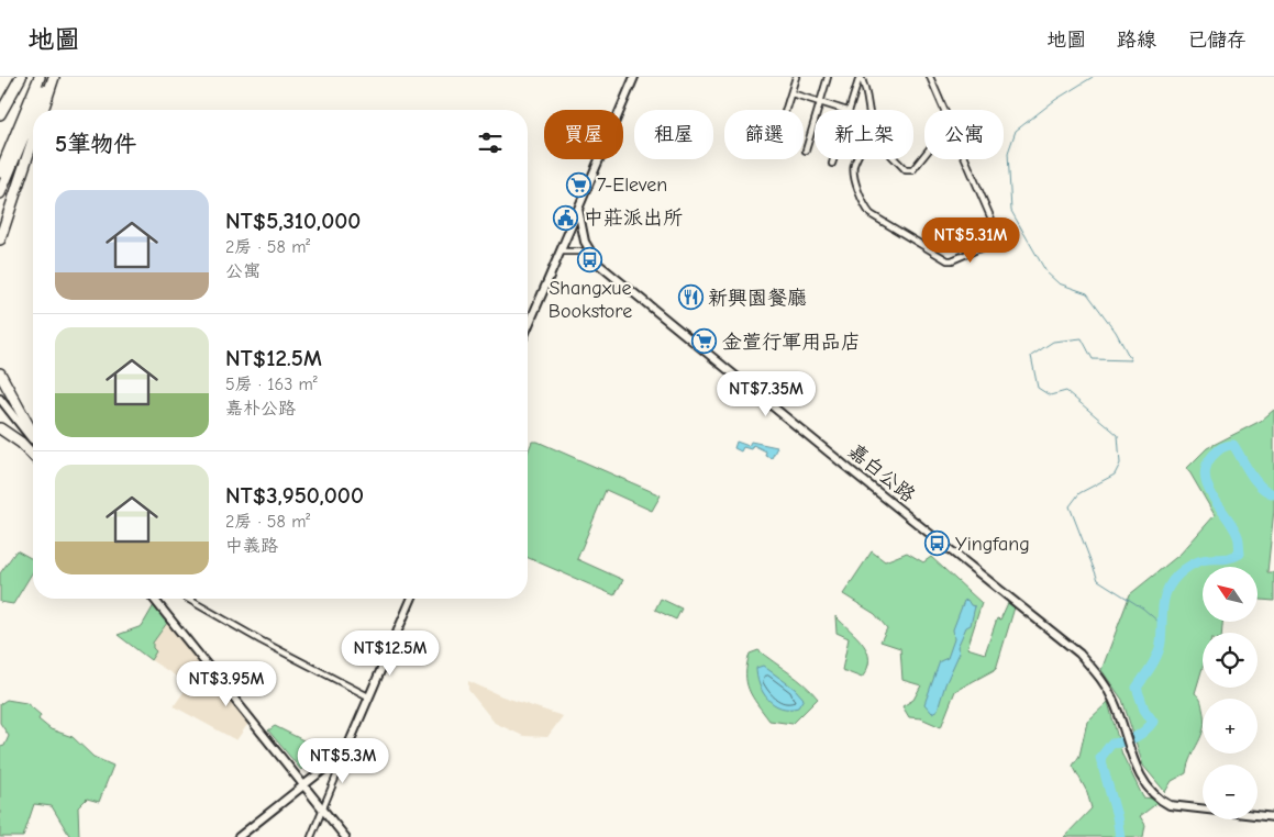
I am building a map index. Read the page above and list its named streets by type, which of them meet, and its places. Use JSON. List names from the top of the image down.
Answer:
{
  "streets": {
    "main road": ["嘉白公路"]
  },
  "places": {
    "supermarket": ["7-Eleven", "金萱行軍用品店"],
    "public building": ["中莊派出所"],
    "bus stop": ["Shangxue Bookstore", "Yingfang"],
    "restaurant": ["新興園餐廳"]
  },
  "north": "top left",
  "page": {
    "header": "地圖",
    "nav": ["地圖", "路線", "已儲存"],
    "chip": [
      "買屋",
      "租屋",
      "篩選",
      "新上架",
      "公寓"
    ],
    "heading": "5筆物件",
    "list": [
      {
        "name": "NT$5,310,000",
        "note": "2房 · 58 m² · 公寓"
      },
      {
        "name": "NT$12.5M",
        "note": "5房 · 163 m² · 嘉朴公路"
      },
      {
        "name": "NT$3,950,000",
        "note": "2房 · 58 m² · 中義路"
      }
    ],
    "price": [
      "NT$5.31M",
      "NT$7.35M",
      "NT$12.5M",
      "NT$3.95M",
      "NT$5.3M"
    ],
    "map_buttons": ["+", "−"]
  }
}
